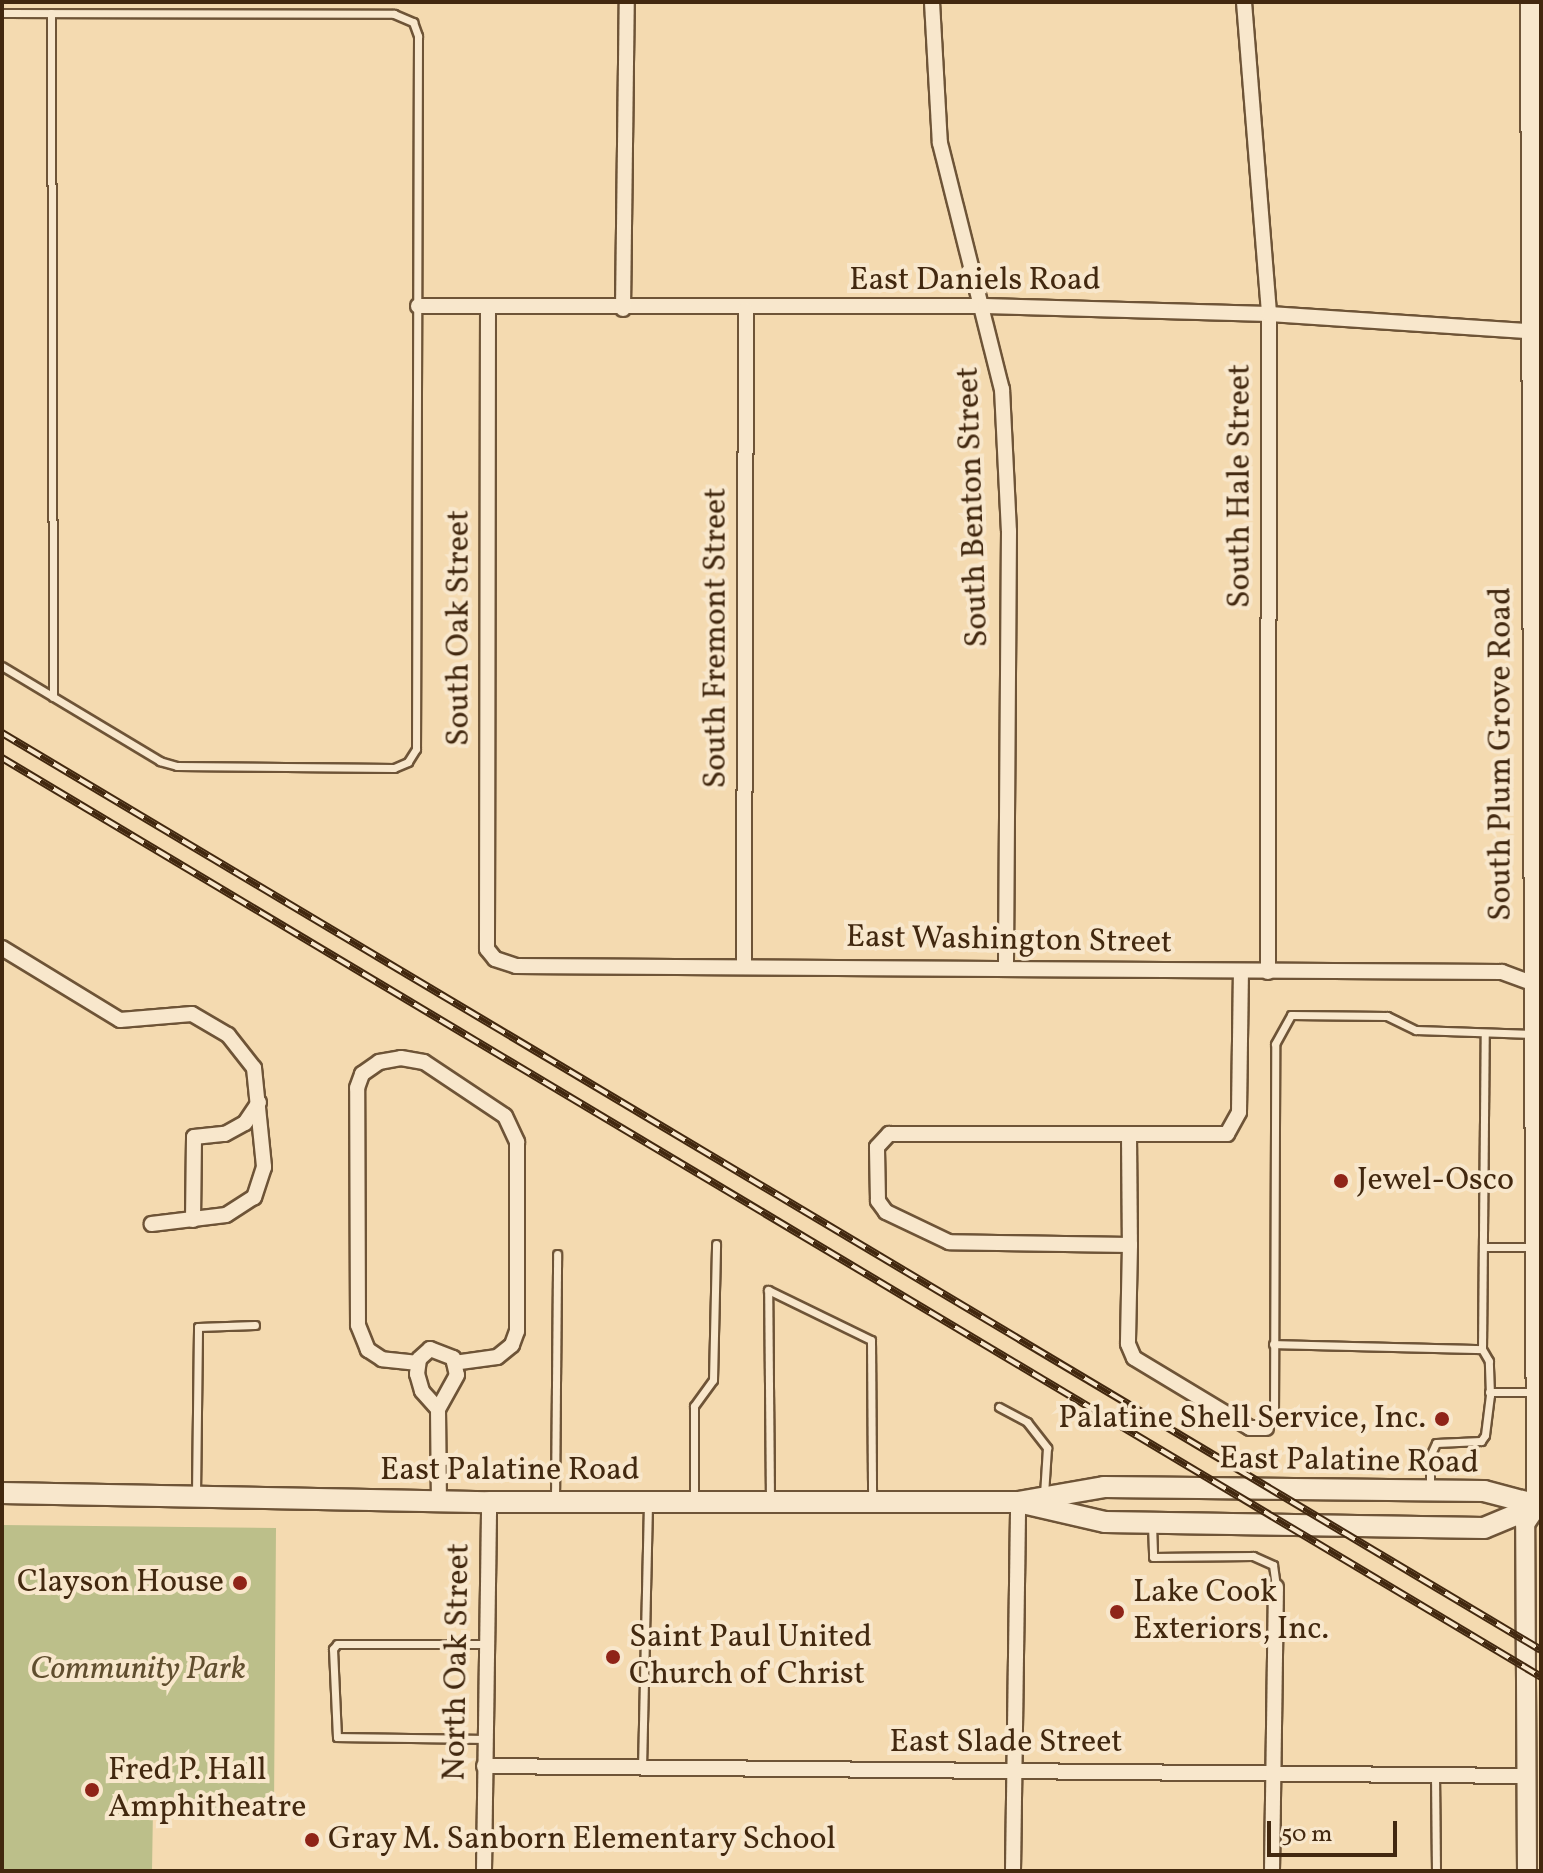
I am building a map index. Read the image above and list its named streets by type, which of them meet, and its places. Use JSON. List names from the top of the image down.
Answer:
{
  "streets": {
    "main road": ["South Plum Grove Road", "East Palatine Road"],
    "street": [
      "East Daniels Road",
      "South Hale Street",
      "South Benton Street",
      "South Oak Street",
      "South Fremont Street",
      "East Washington Street",
      "North Oak Street",
      "East Slade Street"
    ]
  },
  "crossings": [
    ["East Daniels Road", "South Hale Street"],
    ["East Daniels Road", "South Benton Street"],
    ["East Daniels Road", "South Oak Street"],
    ["East Daniels Road", "South Fremont Street"],
    ["East Daniels Road", "South Plum Grove Road"],
    ["South Hale Street", "East Washington Street"],
    ["South Benton Street", "East Washington Street"],
    ["South Oak Street", "East Washington Street"],
    ["South Fremont Street", "East Washington Street"],
    ["South Plum Grove Road", "East Washington Street"],
    ["South Plum Grove Road", "East Palatine Road"],
    ["East Palatine Road", "North Oak Street"],
    ["North Oak Street", "East Slade Street"]
  ],
  "parks": ["Community Park"],
  "places": [
    "Jewel-Osco",
    "Palatine Shell Service, Inc.",
    "Clayson House",
    "Lake Cook Exteriors, Inc.",
    "Saint Paul United Church of Christ",
    "Fred P. Hall Amphitheatre",
    "Gray M. Sanborn Elementary School"
  ],
  "scale_bar": "50 m"
}
